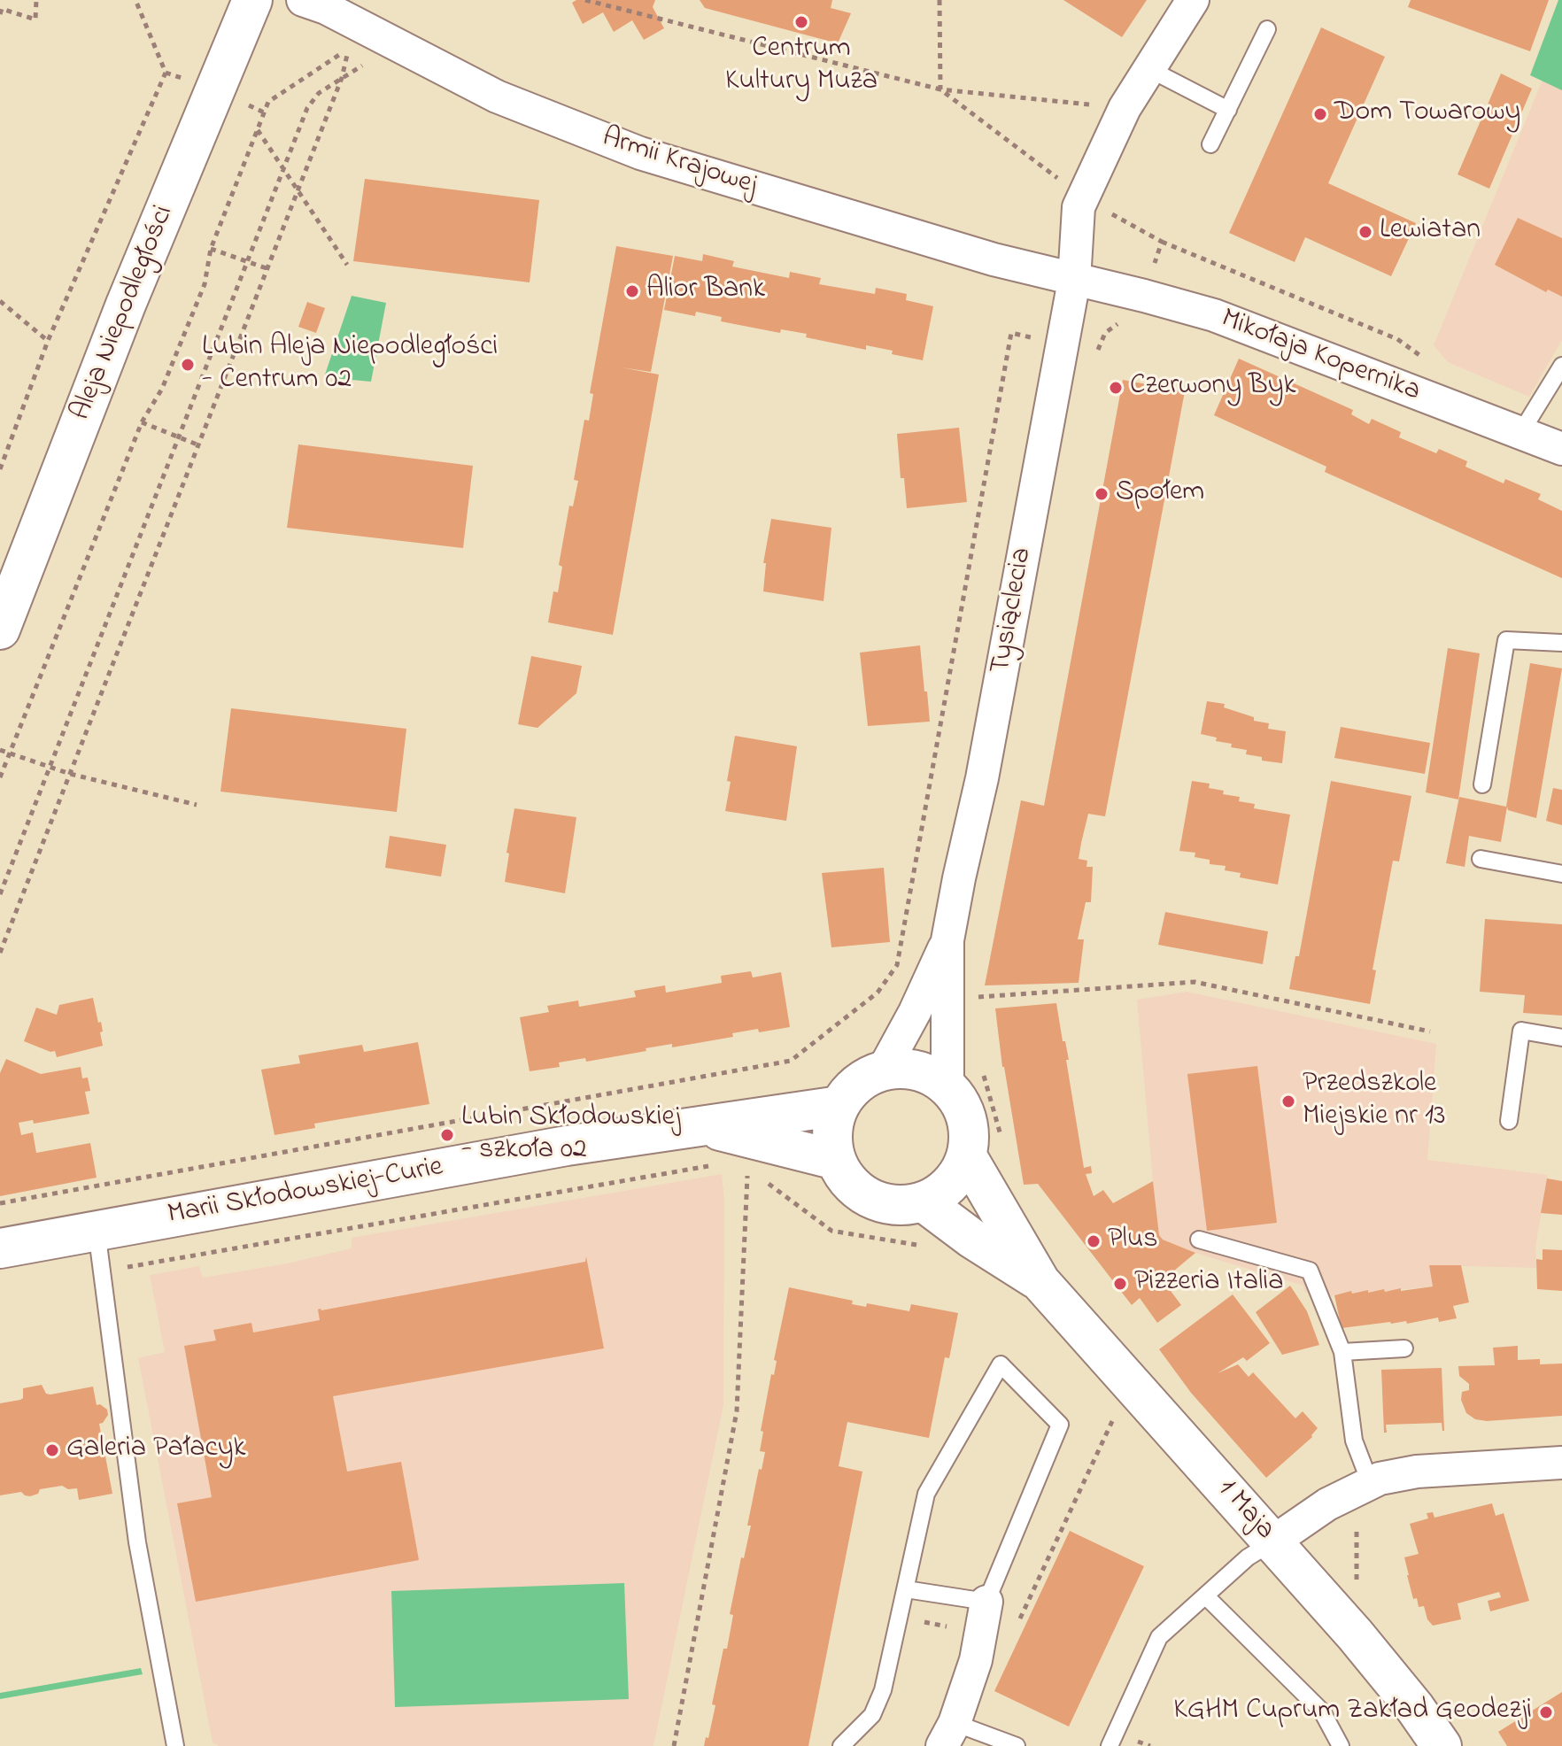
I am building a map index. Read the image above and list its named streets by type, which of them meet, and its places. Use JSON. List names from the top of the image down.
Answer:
{
  "streets": {
    "street": [
      "Armii Krajowej",
      "Aleja Niepodległości",
      "Mikołaja Kopernika",
      "Tysiąclecia",
      "Marii Skłodowskiej-Curie",
      "1 Maja"
    ]
  },
  "crossings": [
    ["Armii Krajowej", "Mikołaja Kopernika"],
    ["Armii Krajowej", "Tysiąclecia"],
    ["Mikołaja Kopernika", "Tysiąclecia"]
  ],
  "places": [
    "Centrum Kultury Muza",
    "Dom Towarowy",
    "Lewiatan",
    "Alior Bank",
    "Lubin Aleja Niepodległości - Centrum 02",
    "Czerwony Byk",
    "Społem",
    "Przedszkole Miejskie nr 13",
    "Lubin Skłodowskiej - szkoła 02",
    "Plus",
    "Pizzeria Italia",
    "Galeria Pałacyk",
    "KGHM Cuprum Zakład Geodezji"
  ]
}
